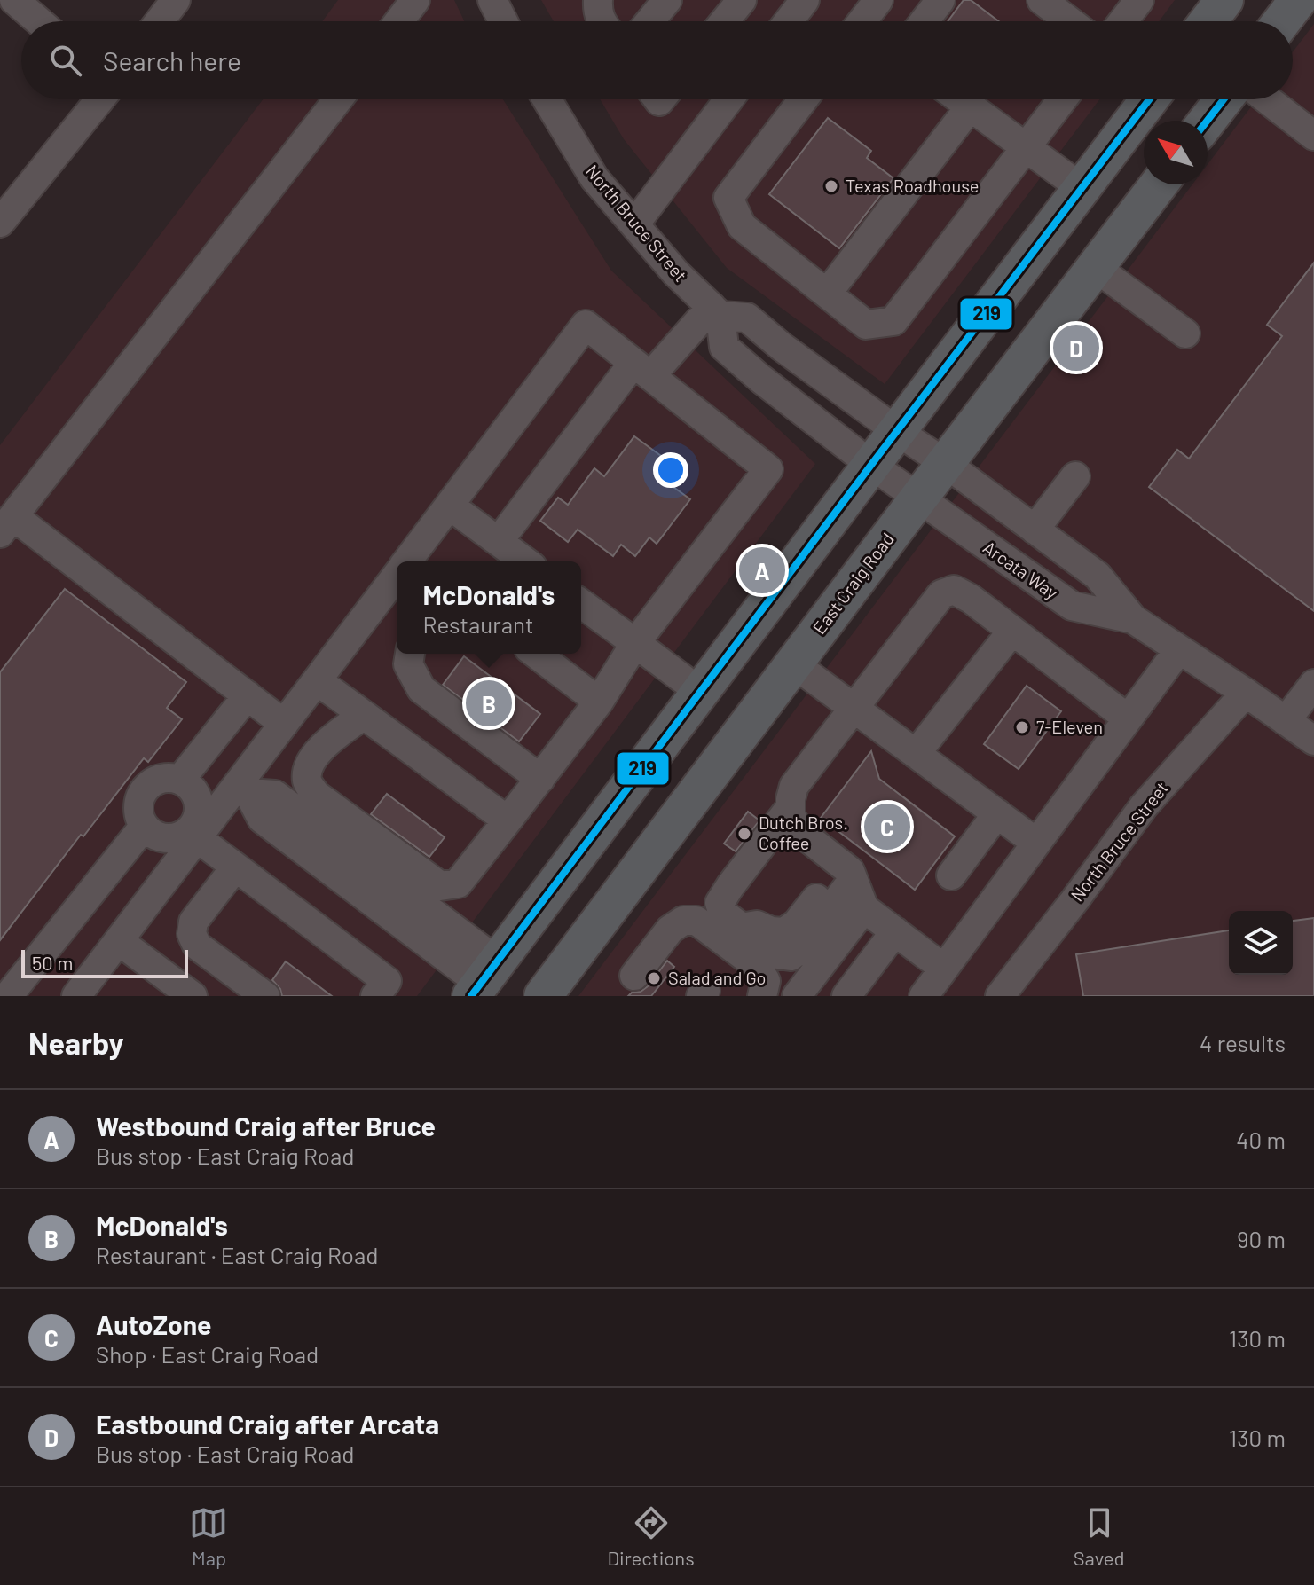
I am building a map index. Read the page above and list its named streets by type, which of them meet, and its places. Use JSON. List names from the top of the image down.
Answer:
{
  "streets": {
    "main road": ["East Craig Road"],
    "street": ["North Bruce Street", "Arcata Way"]
  },
  "crossings": [
    ["North Bruce Street", "Arcata Way"],
    ["Arcata Way", "East Craig Road"]
  ],
  "places": [
    "Texas Roadhouse",
    "7-Eleven",
    "Dutch Bros. Coffee",
    "Salad and Go"
  ],
  "lines": ["transit line 219"],
  "scale_bar": "50 m",
  "north": "top left",
  "page": {
    "search": "Search here",
    "pins": [
      "D",
      "A",
      "B",
      "C"
    ],
    "popup": ["McDonald's", "Restaurant"],
    "scale": "50 m",
    "heading": ["Nearby", "4 results"],
    "list": [
      {
        "mark": "A",
        "name": "Westbound Craig after Bruce",
        "note": "Bus stop · East Craig Road",
        "value": "40 m"
      },
      {
        "mark": "B",
        "name": "McDonald's",
        "note": "Restaurant · East Craig Road",
        "value": "90 m"
      },
      {
        "mark": "C",
        "name": "AutoZone",
        "note": "Shop · East Craig Road",
        "value": "130 m"
      },
      {
        "mark": "D",
        "name": "Eastbound Craig after Arcata",
        "note": "Bus stop · East Craig Road",
        "value": "130 m"
      }
    ],
    "nav": ["Map", "Directions", "Saved"]
  }
}
